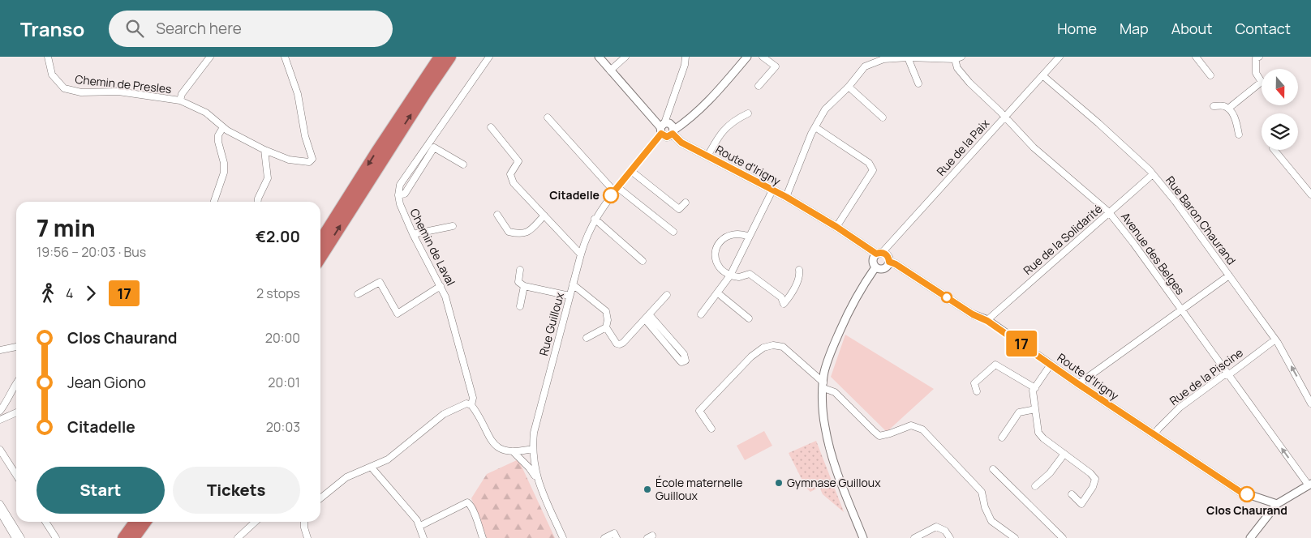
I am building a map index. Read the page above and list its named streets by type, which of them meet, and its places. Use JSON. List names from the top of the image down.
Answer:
{
  "streets": {
    "street": [
      "Chemin de Presles",
      "Rue de la Paix",
      "Route d'Irigny",
      "Rue Baron Chaurand",
      "Rue de la Solidarité",
      "Chemin de Laval",
      "Avenue des Belges",
      "Rue Guilloux",
      "Rue de la Piscine"
    ]
  },
  "crossings": [
    ["Rue de la Paix", "Route d'Irigny"],
    ["Rue de la Paix", "Rue Baron Chaurand"],
    ["Rue de la Paix", "Avenue des Belges"],
    ["Route d'Irigny", "Rue de la Solidarité"],
    ["Route d'Irigny", "Rue Guilloux"],
    ["Route d'Irigny", "Rue de la Piscine"],
    ["Rue Baron Chaurand", "Rue de la Solidarité"],
    ["Rue Baron Chaurand", "Rue de la Piscine"],
    ["Rue de la Solidarité", "Avenue des Belges"],
    ["Chemin de Laval", "Rue Guilloux"],
    ["Avenue des Belges", "Rue de la Piscine"]
  ],
  "places": [
    "Citadelle",
    "Gymnase Guilloux",
    "École maternelle Guilloux",
    "Clos Chaurand"
  ],
  "lines": ["bus line 17"],
  "north": "bottom",
  "page": {
    "header": "Transo",
    "search": "Search here",
    "nav": [
      "Home",
      "Map",
      "About",
      "Contact"
    ],
    "on_map": "17",
    "heading": ["7 min", "19:56 – 20:03 · Bus", "€2.00"],
    "legs": ["4", "17", "2 stops"],
    "list": [
      {
        "name": "Clos Chaurand",
        "value": "20:00"
      },
      {
        "name": "Jean Giono",
        "value": "20:01"
      },
      {
        "name": "Citadelle",
        "value": "20:03"
      }
    ],
    "buttons": ["Start", "Tickets"]
  }
}
